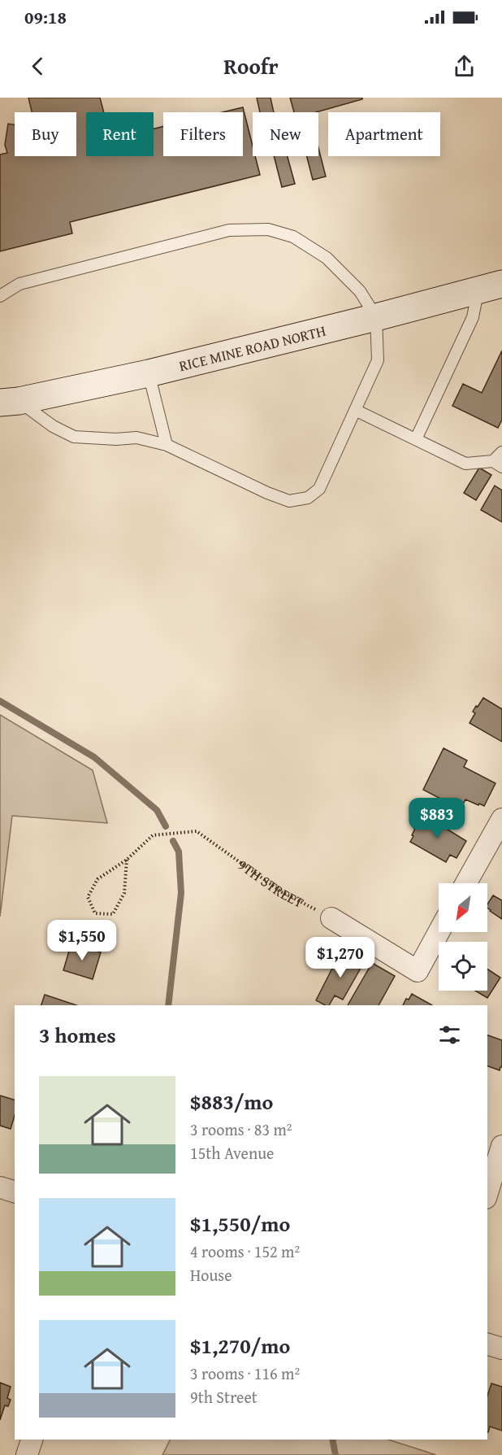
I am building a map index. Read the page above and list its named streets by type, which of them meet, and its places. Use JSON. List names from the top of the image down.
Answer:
{
  "streets": {
    "main road": ["RICE MINE ROAD NORTH"],
    "path": ["9TH STREET"]
  },
  "north": "bottom left",
  "page": {
    "status": "09:18",
    "header": "Roofr",
    "chip": [
      "Buy",
      "Rent",
      "Filters",
      "New",
      "Apartment"
    ],
    "price": ["$883", "$1,550", "$1,270"],
    "heading": "3 homes",
    "list": [
      {
        "name": "$883/mo",
        "note": "3 rooms · 83 m² · 15th Avenue"
      },
      {
        "name": "$1,550/mo",
        "note": "4 rooms · 152 m² · House"
      },
      {
        "name": "$1,270/mo",
        "note": "3 rooms · 116 m² · 9th Street"
      }
    ]
  }
}
